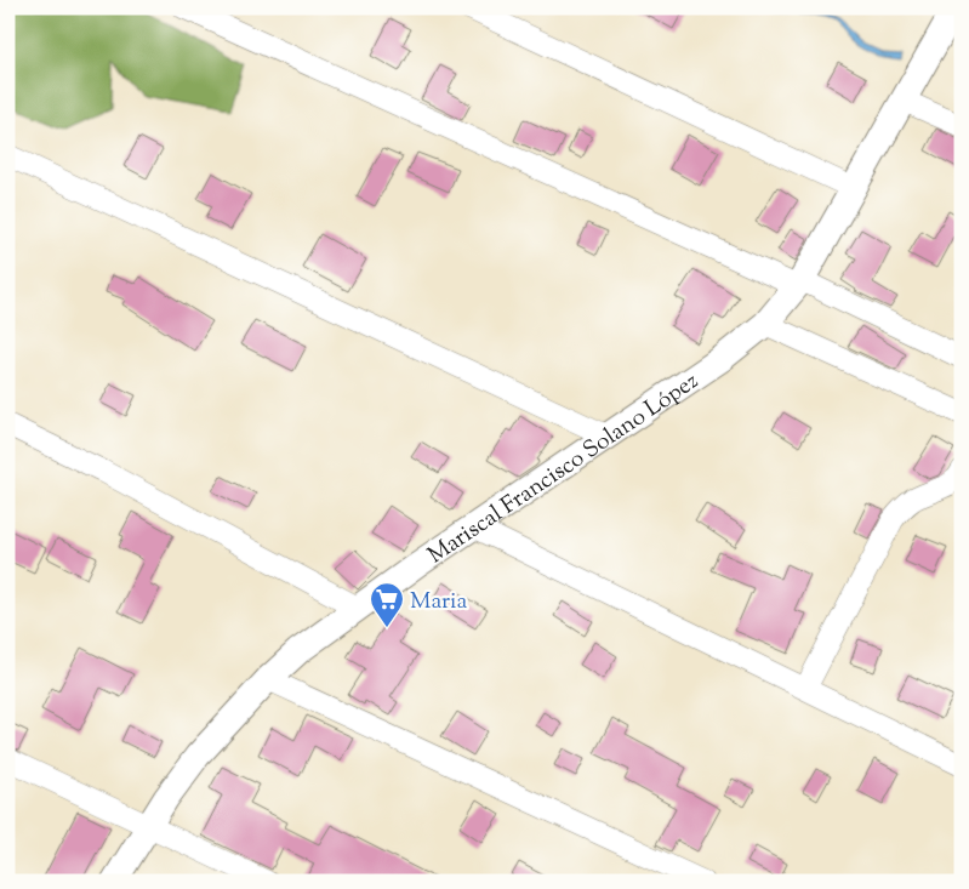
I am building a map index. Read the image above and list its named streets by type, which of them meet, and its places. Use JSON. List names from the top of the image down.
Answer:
{
  "streets": {
    "main road": ["Mariscal Francisco Solano López"]
  },
  "places": {
    "supermarket": ["Maria"]
  }
}
